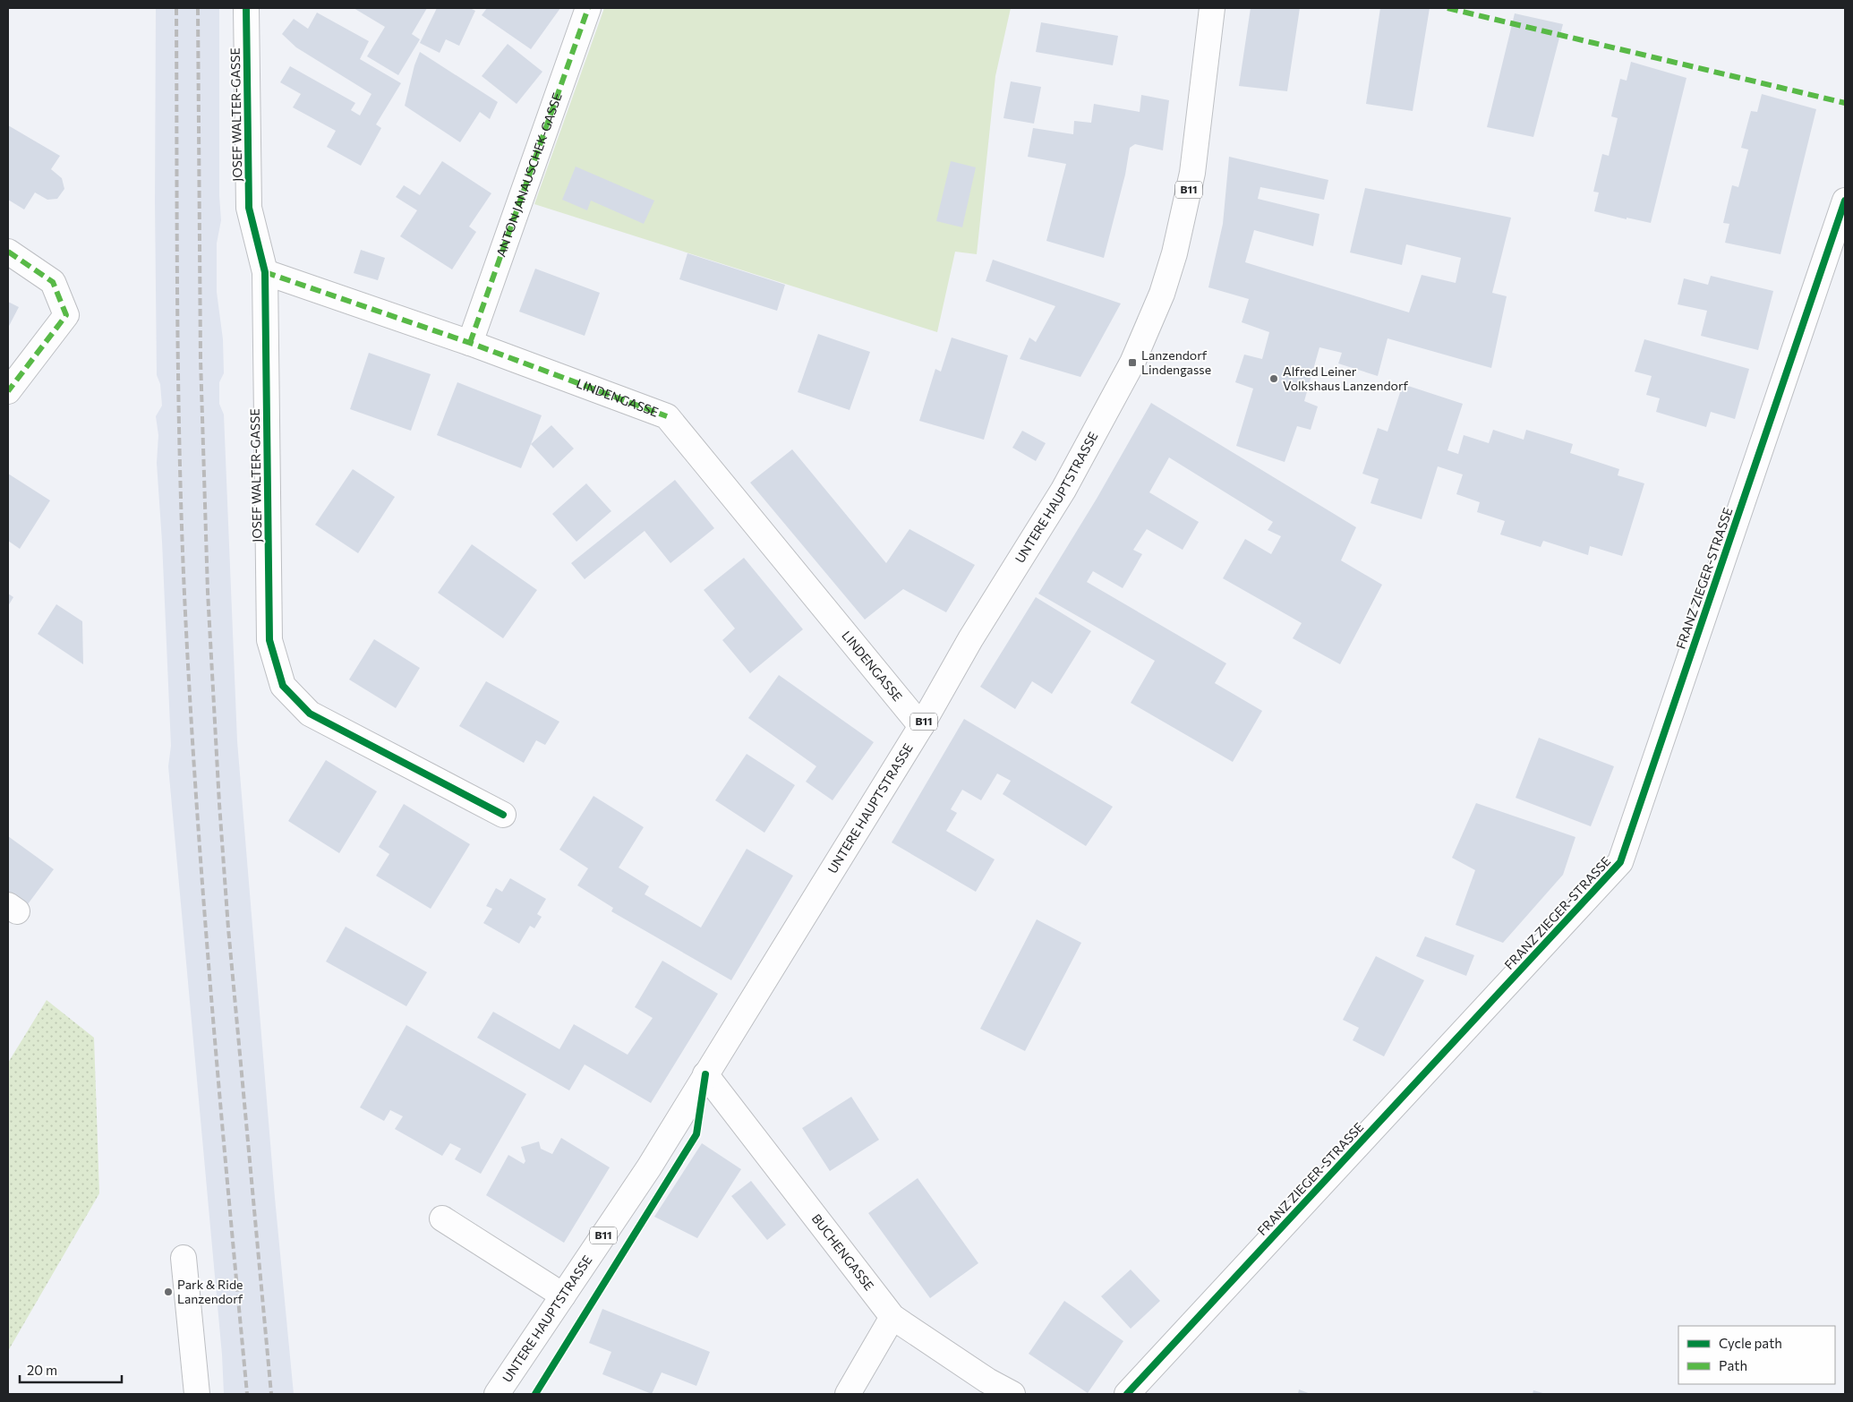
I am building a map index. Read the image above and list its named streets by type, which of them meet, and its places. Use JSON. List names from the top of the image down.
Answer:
{
  "streets": {
    "street": [
      "JOSEF WALTER-GASSE",
      "ANTON JANAUSCHEK-GASSE",
      "B11",
      "LINDENGASSE",
      "UNTERE HAUPTSTRASSE",
      "FRANZ ZIEGER-STRASSE",
      "BUCHENGASSE"
    ]
  },
  "crossings": [
    ["JOSEF WALTER-GASSE", "LINDENGASSE"],
    ["ANTON JANAUSCHEK-GASSE", "LINDENGASSE"],
    ["LINDENGASSE", "UNTERE HAUPTSTRASSE"],
    ["UNTERE HAUPTSTRASSE", "BUCHENGASSE"]
  ],
  "places": {
    "transit": ["Lanzendorf Lindengasse"],
    "other": ["Alfred Leiner Volkshaus Lanzendorf", "Park & Ride Lanzendorf"]
  },
  "legend": ["Cycle path", "Path"],
  "scale_bar": "20 m"
}
